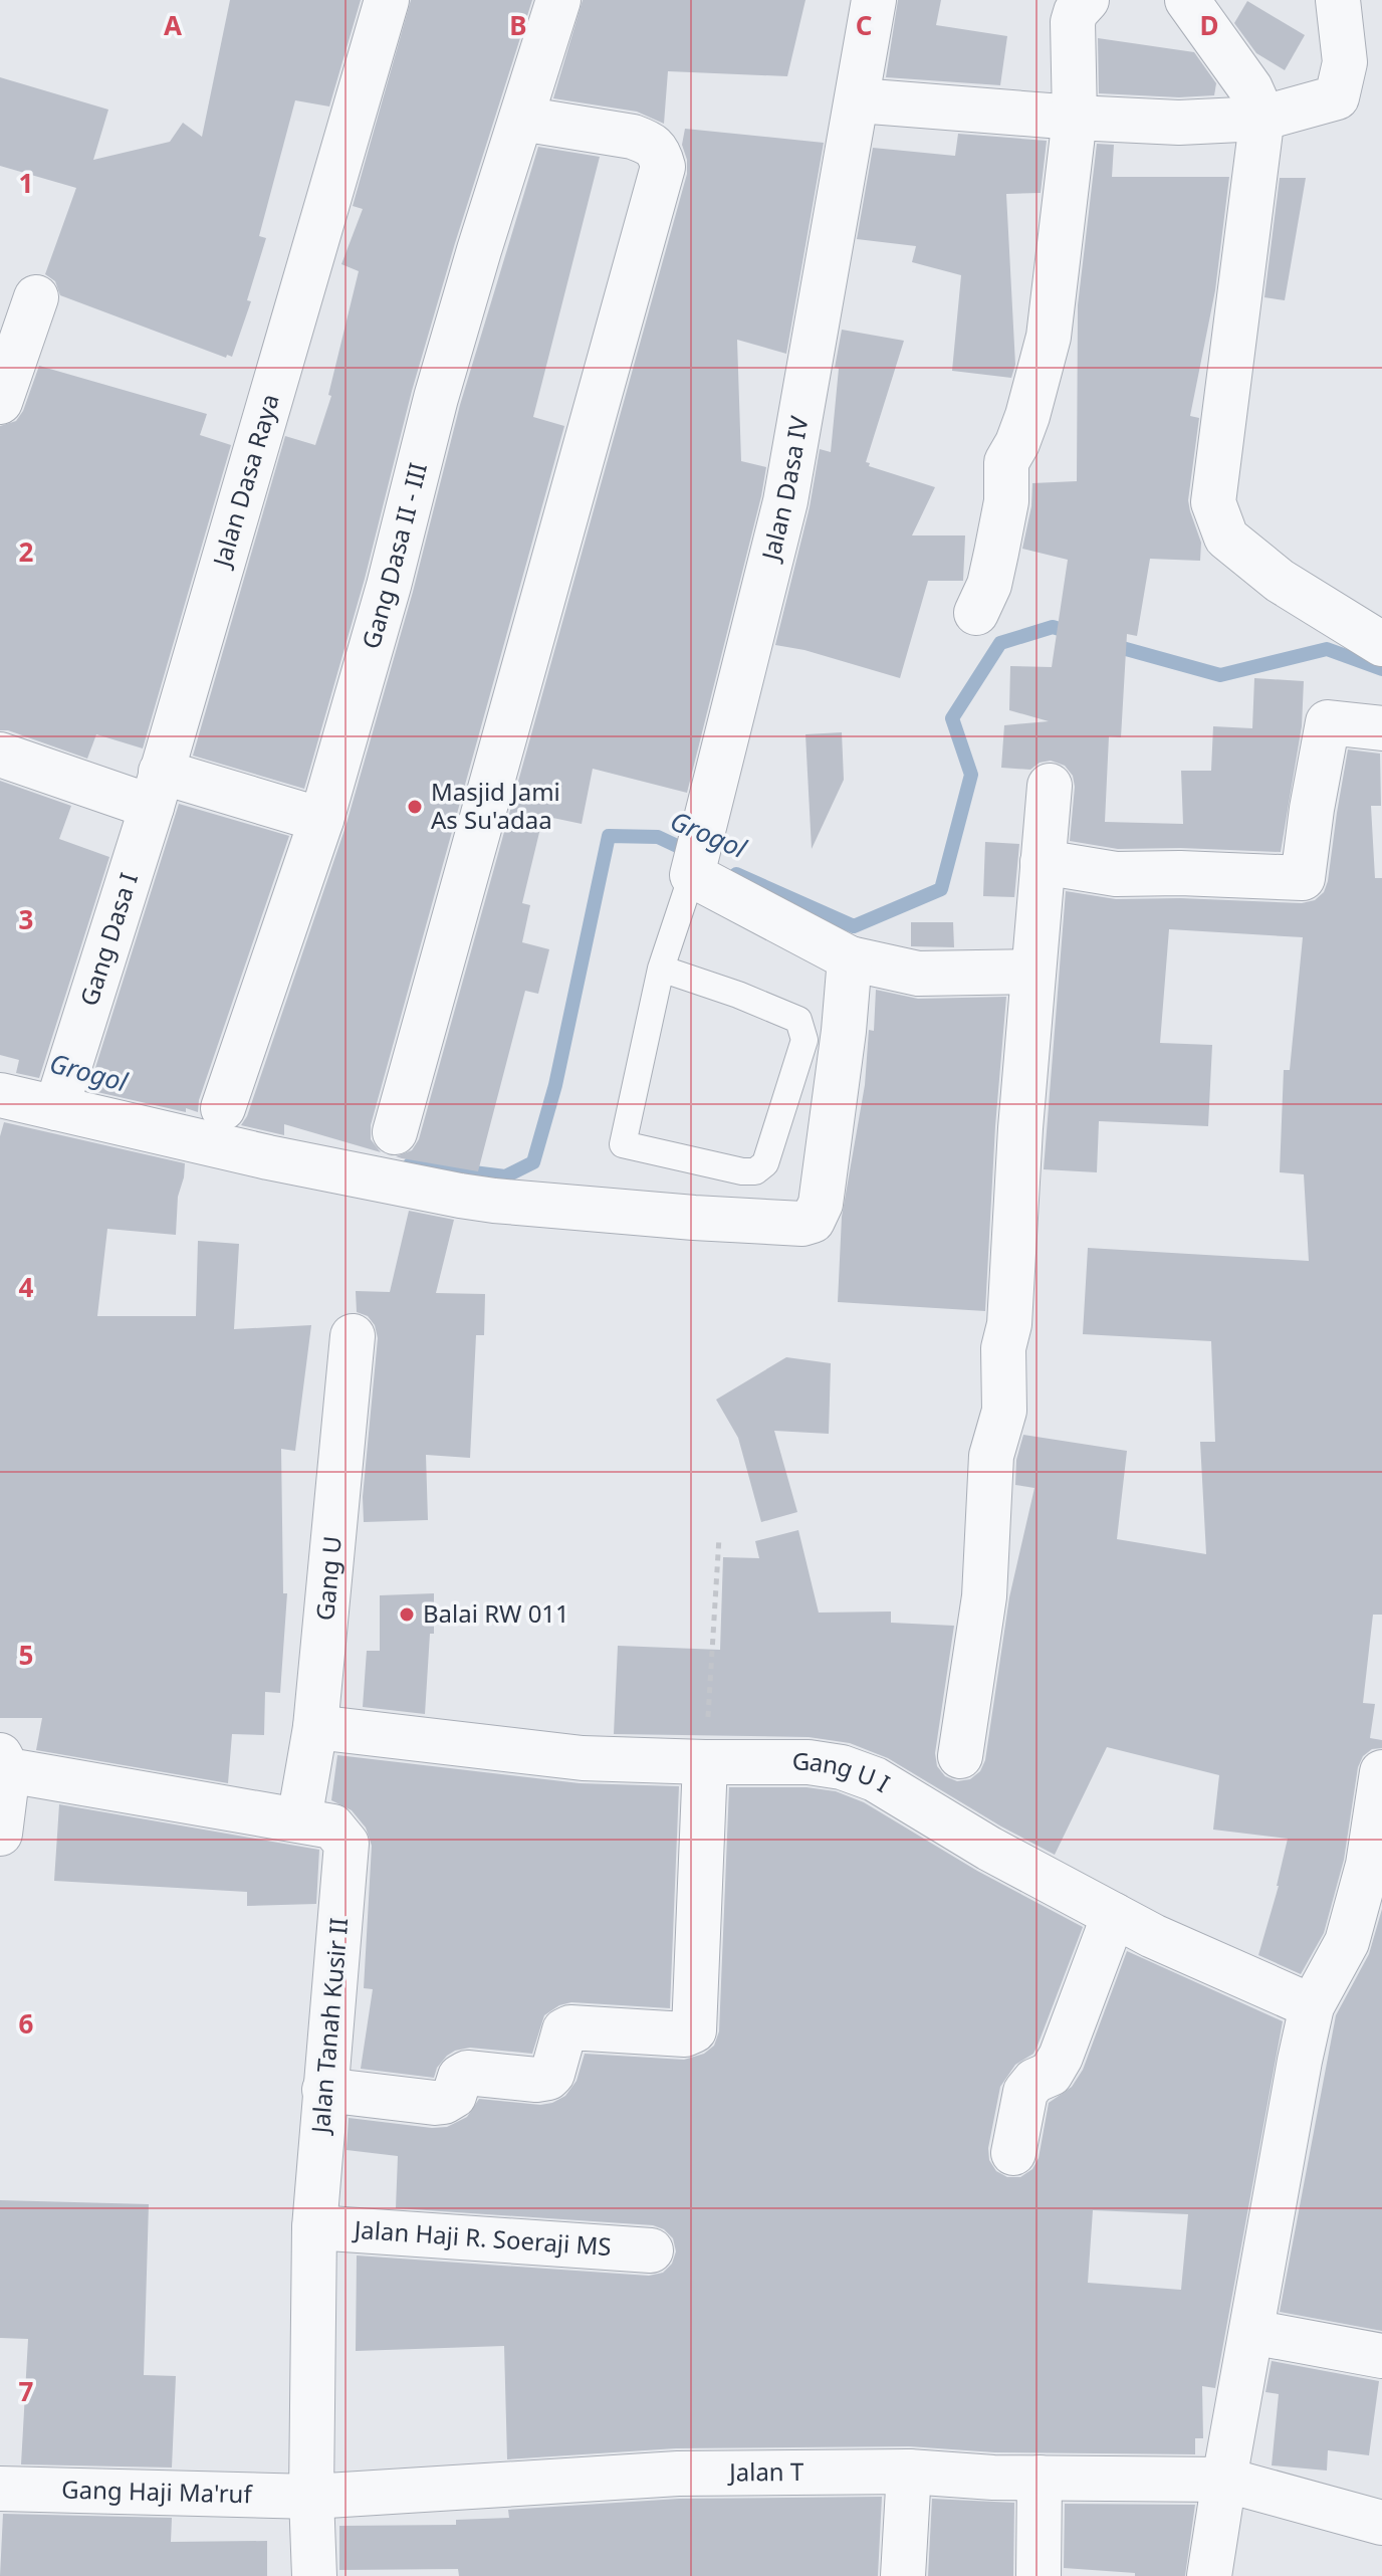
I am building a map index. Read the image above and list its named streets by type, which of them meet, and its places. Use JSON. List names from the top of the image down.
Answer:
{
  "streets": {
    "street": [
      "Jalan Dasa Raya",
      "Jalan Dasa IV",
      "Gang Dasa II - III",
      "Gang Dasa I",
      "Gang U",
      "Gang U I",
      "Jalan Tanah Kusir II",
      "Jalan Haji R. Soeraji MS",
      "Jalan T",
      "Gang Haji Ma'ruf"
    ]
  },
  "crossings": [
    ["Jalan Dasa Raya", "Gang Dasa I"],
    ["Gang U", "Gang U I"],
    ["Gang U", "Jalan Tanah Kusir II"],
    ["Jalan Tanah Kusir II", "Jalan Haji R. Soeraji MS"],
    ["Jalan Tanah Kusir II", "Jalan T"],
    ["Jalan Tanah Kusir II", "Gang Haji Ma'ruf"],
    ["Jalan T", "Gang Haji Ma'ruf"]
  ],
  "water": ["Grogol"],
  "places": ["Masjid Jami As Su'adaa", "Balai RW 011"],
  "grid": {
    "columns": [
      "A",
      "B",
      "C",
      "D"
    ],
    "rows": [
      "1",
      "2",
      "3",
      "4",
      "5",
      "6",
      "7"
    ]
  }
}
